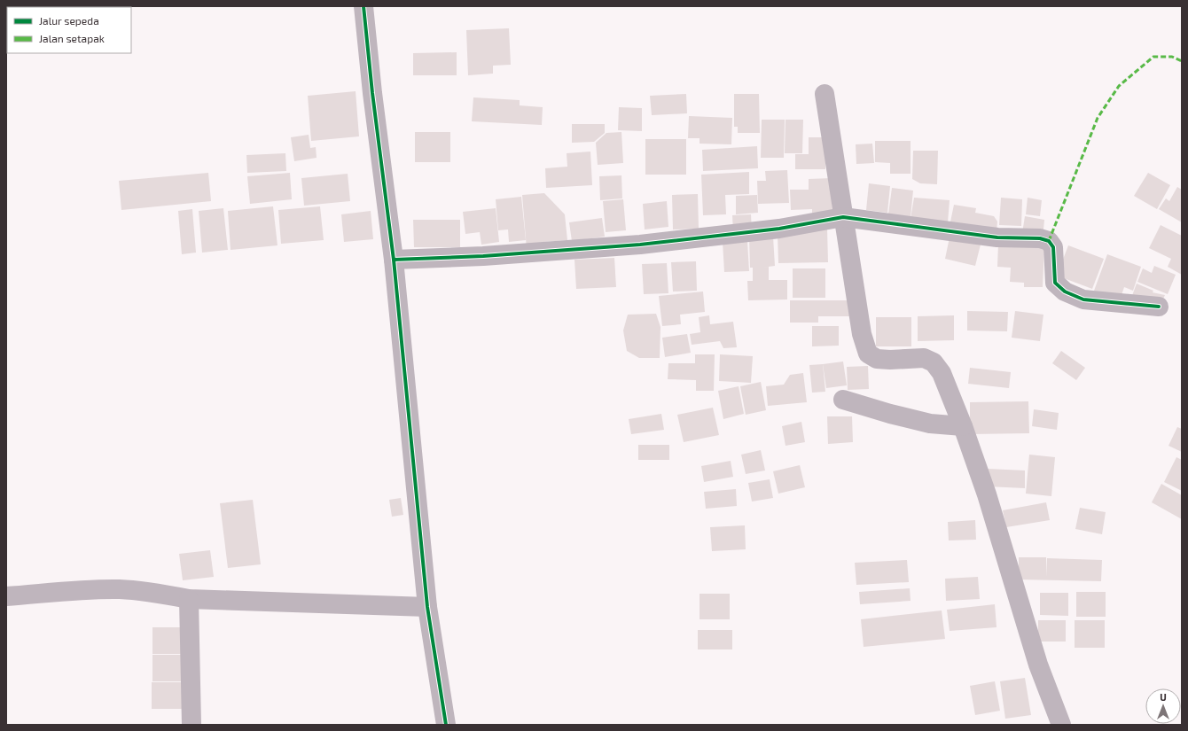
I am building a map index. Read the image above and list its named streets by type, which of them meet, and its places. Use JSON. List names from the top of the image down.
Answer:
{
  "legend": ["Jalur sepeda", "Jalan setapak"],
  "north": "top"
}
